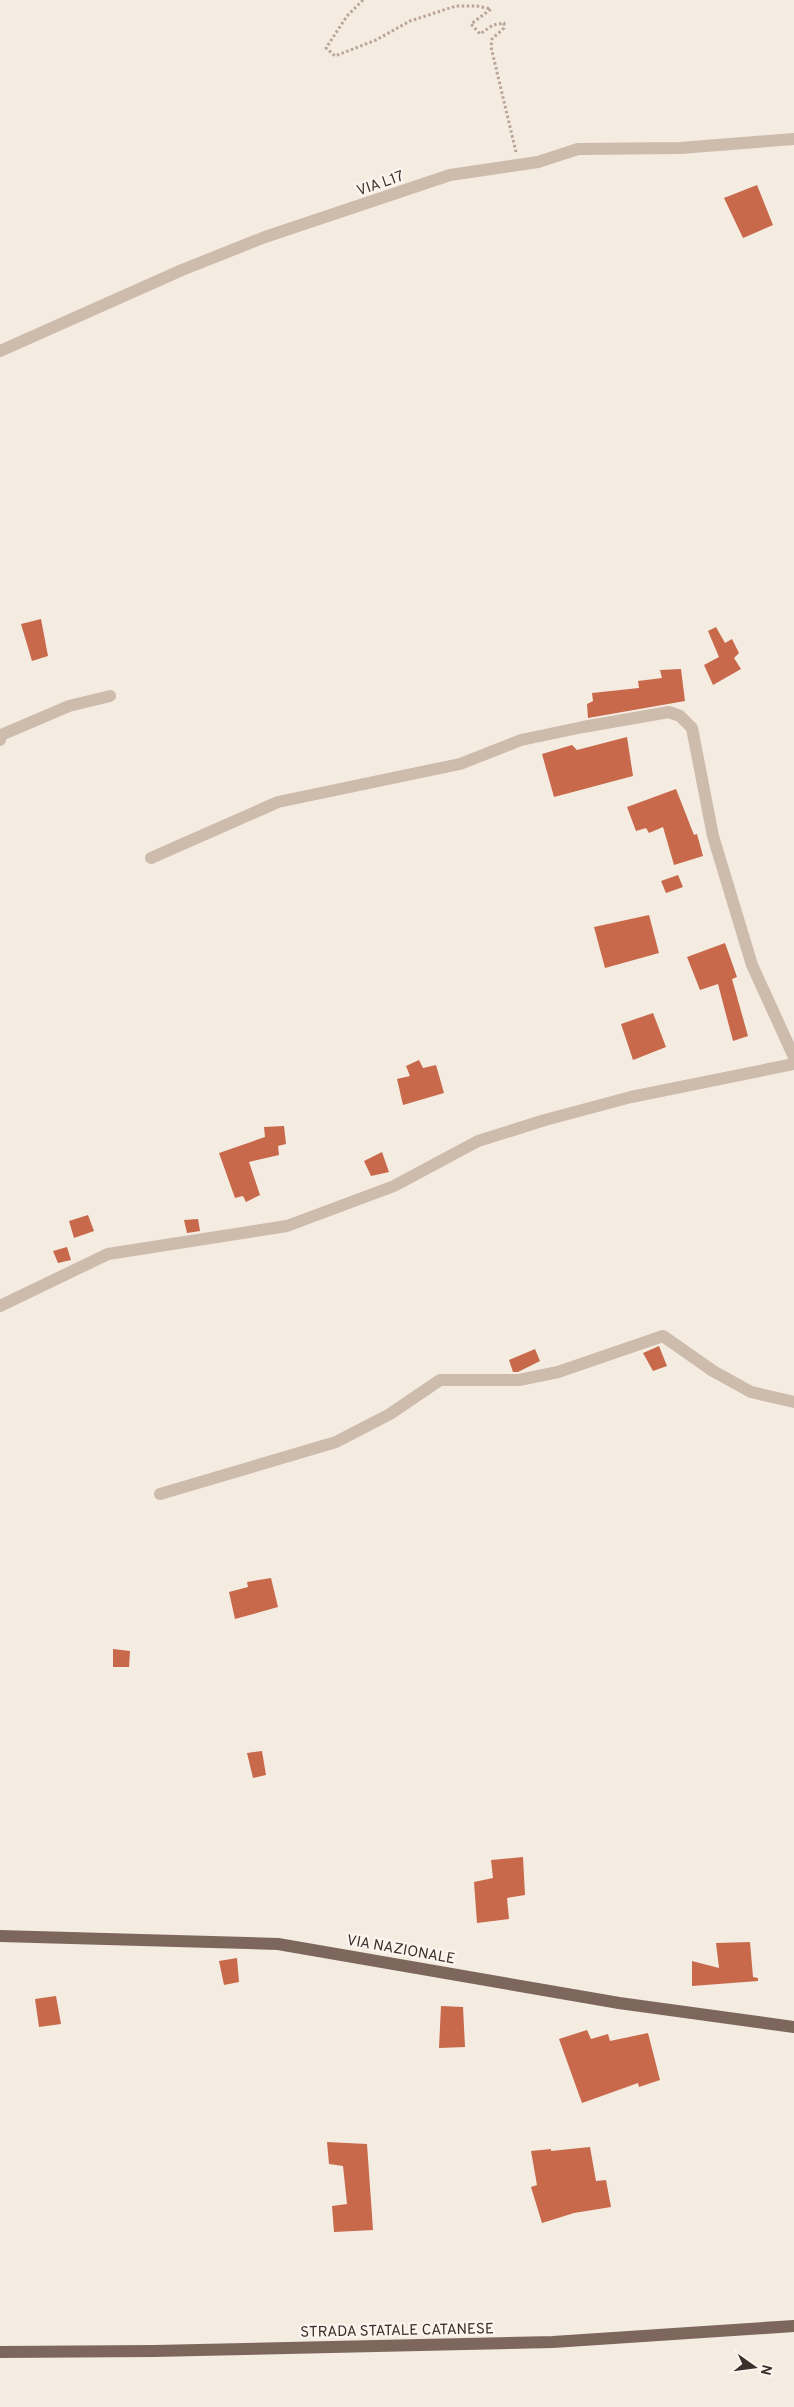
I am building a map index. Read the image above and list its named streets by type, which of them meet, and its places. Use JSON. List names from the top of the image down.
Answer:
{
  "streets": {
    "main road": ["VIA NAZIONALE", "STRADA STATALE CATANESE"],
    "street": ["VIA L17"]
  },
  "north": "right"
}
